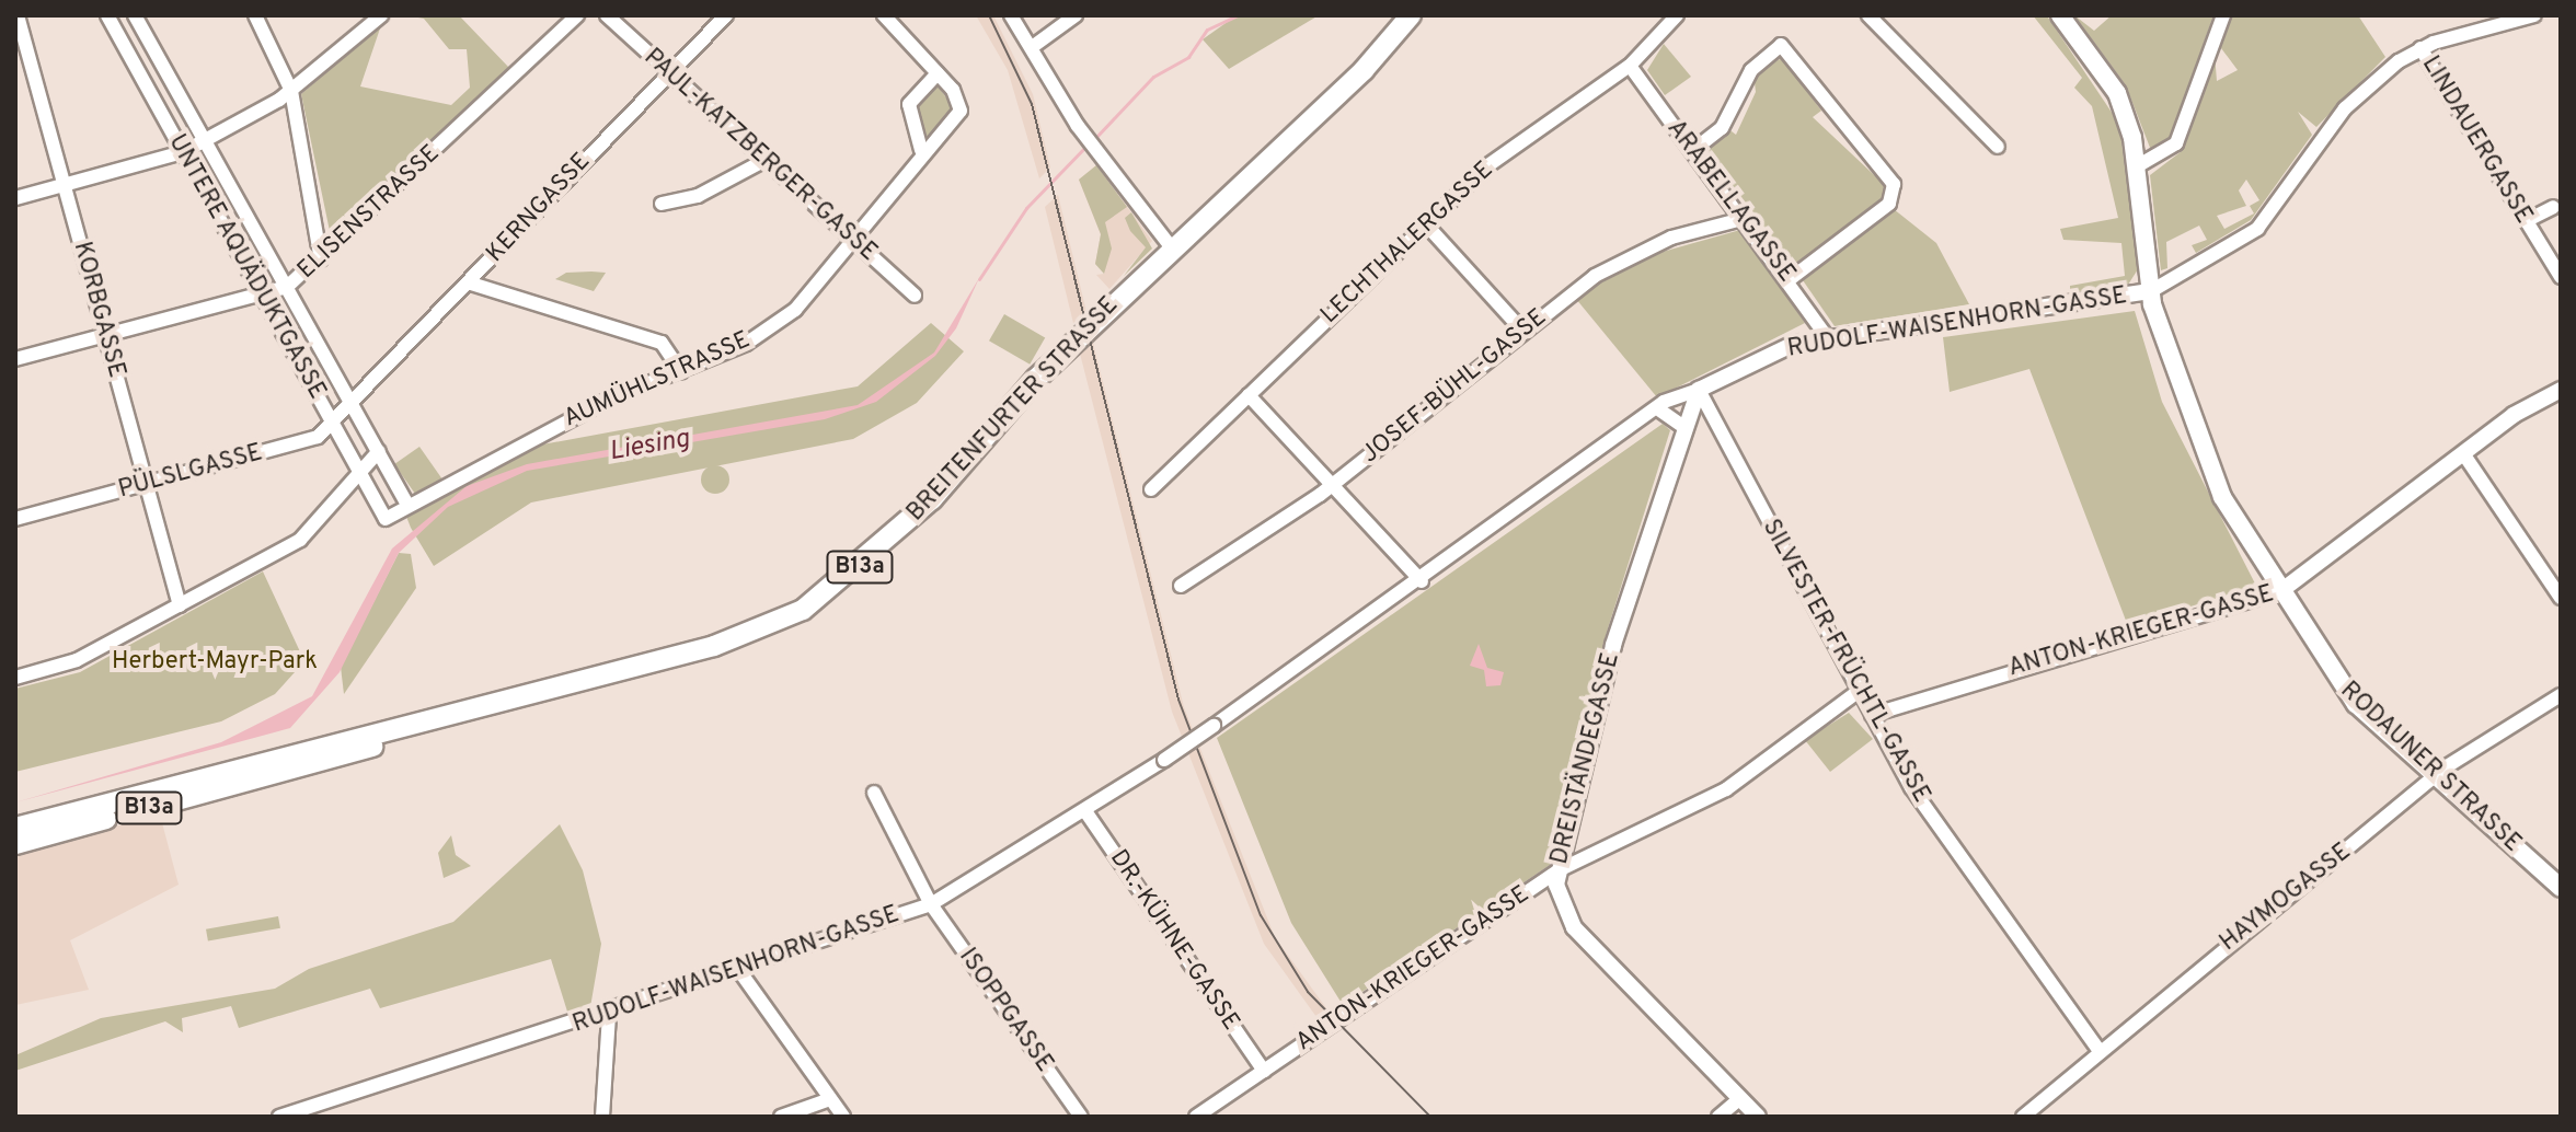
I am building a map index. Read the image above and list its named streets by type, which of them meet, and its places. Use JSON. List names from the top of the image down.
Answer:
{
  "streets": {
    "main road": ["BREITENFURTER STRASSE", "B13a", "RODAUNER STRASSE"],
    "street": [
      "LINDAUERGASSE",
      "PAUL-KATZBERGER-GASSE",
      "ARABELLAGASSE",
      "KERNGASSE",
      "ELISENSTRASSE",
      "LECHTHALERGASSE",
      "UNTERE AQUÄDUKTGASSE",
      "KORBGASSE",
      "RUDOLF-WAISENHORN-GASSE",
      "AUMÜHLSTRASSE",
      "JOSEF-BÜHL-GASSE",
      "PÜLSLGASSE",
      "ANTON-KRIEGER-GASSE",
      "SILVESTER-FRÜCHTL-GASSE",
      "DREISTÄNDEGASSE",
      "HAYMOGASSE",
      "DR.-KÜHNE-GASSE",
      "ISOPPGASSE"
    ]
  },
  "crossings": [
    ["LINDAUERGASSE", "RUDOLF-WAISENHORN-GASSE"],
    ["PAUL-KATZBERGER-GASSE", "KERNGASSE"],
    ["PAUL-KATZBERGER-GASSE", "AUMÜHLSTRASSE"],
    ["ARABELLAGASSE", "LECHTHALERGASSE"],
    ["ARABELLAGASSE", "RUDOLF-WAISENHORN-GASSE"],
    ["ARABELLAGASSE", "JOSEF-BÜHL-GASSE"],
    ["KERNGASSE", "PÜLSLGASSE"],
    ["ELISENSTRASSE", "UNTERE AQUÄDUKTGASSE"],
    ["ELISENSTRASSE", "KORBGASSE"],
    ["UNTERE AQUÄDUKTGASSE", "AUMÜHLSTRASSE"],
    ["UNTERE AQUÄDUKTGASSE", "PÜLSLGASSE"],
    ["KORBGASSE", "PÜLSLGASSE"],
    ["RUDOLF-WAISENHORN-GASSE", "SILVESTER-FRÜCHTL-GASSE"],
    ["RUDOLF-WAISENHORN-GASSE", "DREISTÄNDEGASSE"],
    ["RUDOLF-WAISENHORN-GASSE", "RODAUNER STRASSE"],
    ["RUDOLF-WAISENHORN-GASSE", "DR.-KÜHNE-GASSE"],
    ["RUDOLF-WAISENHORN-GASSE", "ISOPPGASSE"],
    ["ANTON-KRIEGER-GASSE", "SILVESTER-FRÜCHTL-GASSE"],
    ["ANTON-KRIEGER-GASSE", "DREISTÄNDEGASSE"],
    ["ANTON-KRIEGER-GASSE", "RODAUNER STRASSE"],
    ["ANTON-KRIEGER-GASSE", "DR.-KÜHNE-GASSE"],
    ["SILVESTER-FRÜCHTL-GASSE", "DREISTÄNDEGASSE"],
    ["SILVESTER-FRÜCHTL-GASSE", "HAYMOGASSE"],
    ["RODAUNER STRASSE", "HAYMOGASSE"]
  ],
  "water": ["Liesing"],
  "parks": ["Herbert-Mayr-Park"]
}
